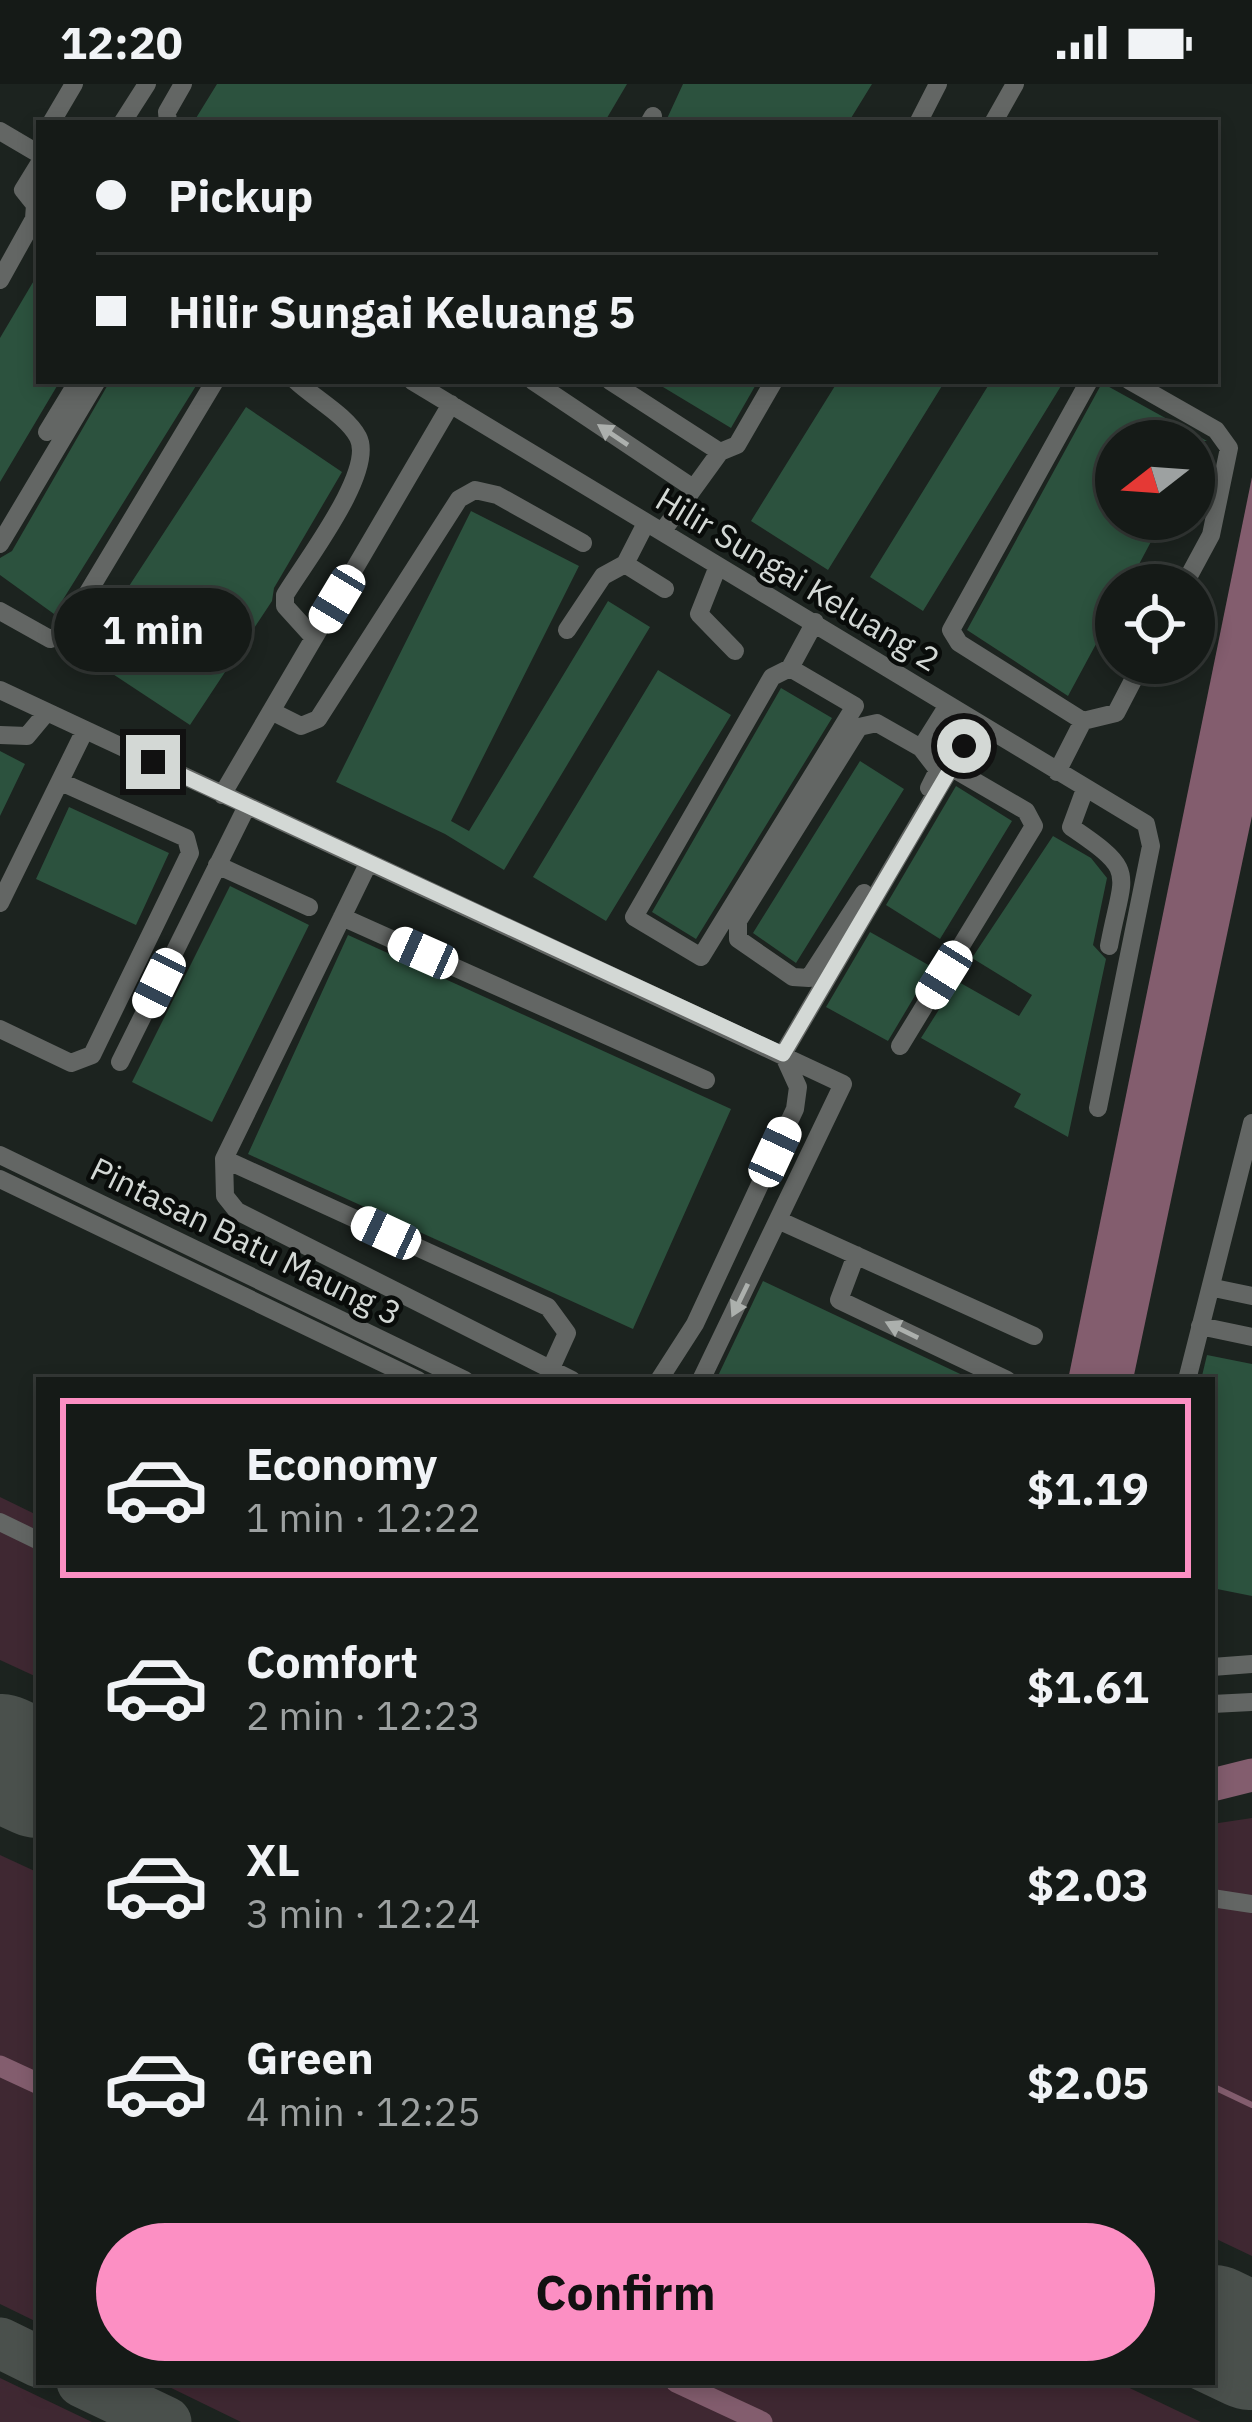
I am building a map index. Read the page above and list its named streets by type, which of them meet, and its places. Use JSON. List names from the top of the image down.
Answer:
{
  "streets": {
    "street": ["Hilir Sungai Keluang 2", "Pintasan Batu Maung 3"]
  },
  "north": "left",
  "page": {
    "status": "12:20",
    "banner": ["Pickup", "Hilir Sungai Keluang 5"],
    "bubble": "1 min",
    "list": [
      {
        "name": "Economy",
        "note": "1 min · 12:22",
        "value": "$1.19"
      },
      {
        "name": "Comfort",
        "note": "2 min · 12:23",
        "value": "$1.61"
      },
      {
        "name": "XL",
        "note": "3 min · 12:24",
        "value": "$2.03"
      },
      {
        "name": "Green",
        "note": "4 min · 12:25",
        "value": "$2.05"
      }
    ],
    "buttons": "Confirm"
  }
}
